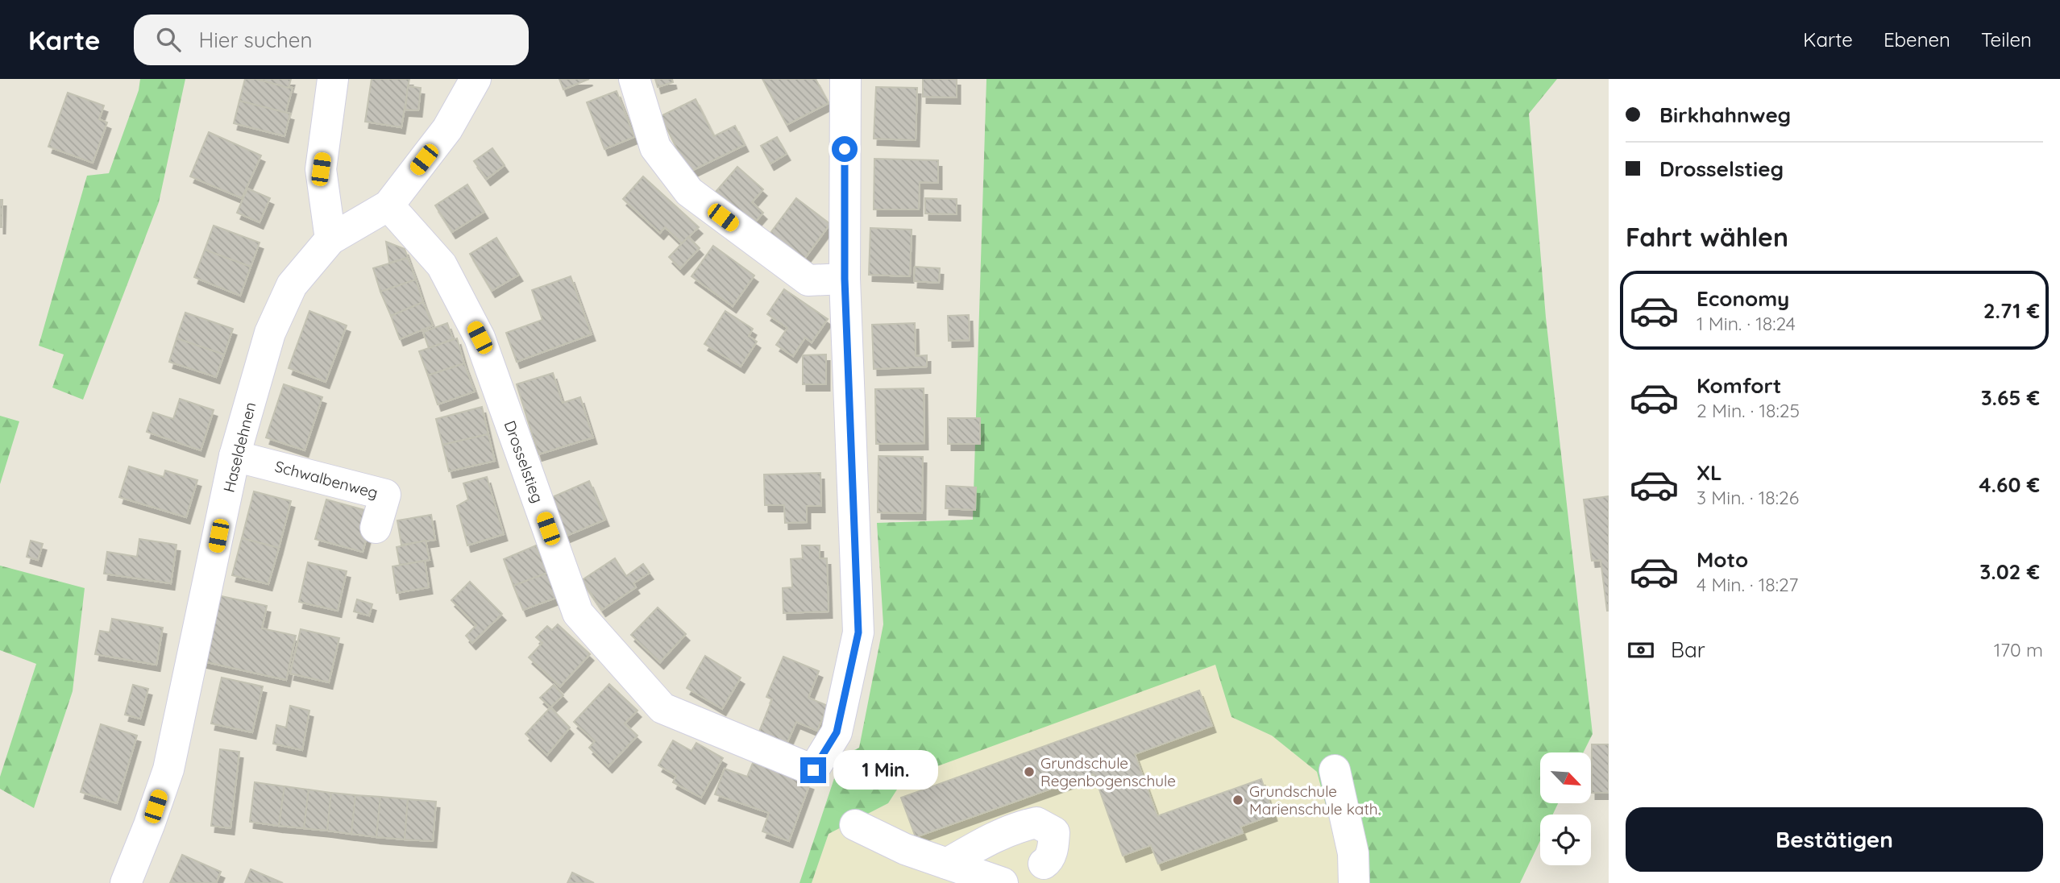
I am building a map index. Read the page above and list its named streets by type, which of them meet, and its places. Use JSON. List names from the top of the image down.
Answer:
{
  "streets": {
    "street": ["Haseldehnen", "Drosselstieg", "Schwalbenweg"]
  },
  "crossings": [
    ["Haseldehnen", "Drosselstieg"],
    ["Haseldehnen", "Schwalbenweg"]
  ],
  "places": ["Grundschule Regenbogenschule", "Grundschule Marienschule kath."],
  "north": "bottom right",
  "page": {
    "header": "Karte",
    "search": "Hier suchen",
    "nav": ["Karte", "Ebenen", "Teilen"],
    "banner": ["Birkhahnweg", "Drosselstieg"],
    "heading": "Fahrt wählen",
    "list": [
      {
        "name": "Economy",
        "note": "1 Min. · 18:24",
        "value": "2.71 €"
      },
      {
        "name": "Komfort",
        "note": "2 Min. · 18:25",
        "value": "3.65 €"
      },
      {
        "name": "XL",
        "note": "3 Min. · 18:26",
        "value": "4.60 €"
      },
      {
        "name": "Moto",
        "note": "4 Min. · 18:27",
        "value": "3.02 €"
      }
    ],
    "pay": ["Bar", "170 m"],
    "bubble": "1 Min.",
    "buttons": "Bestätigen"
  }
}
